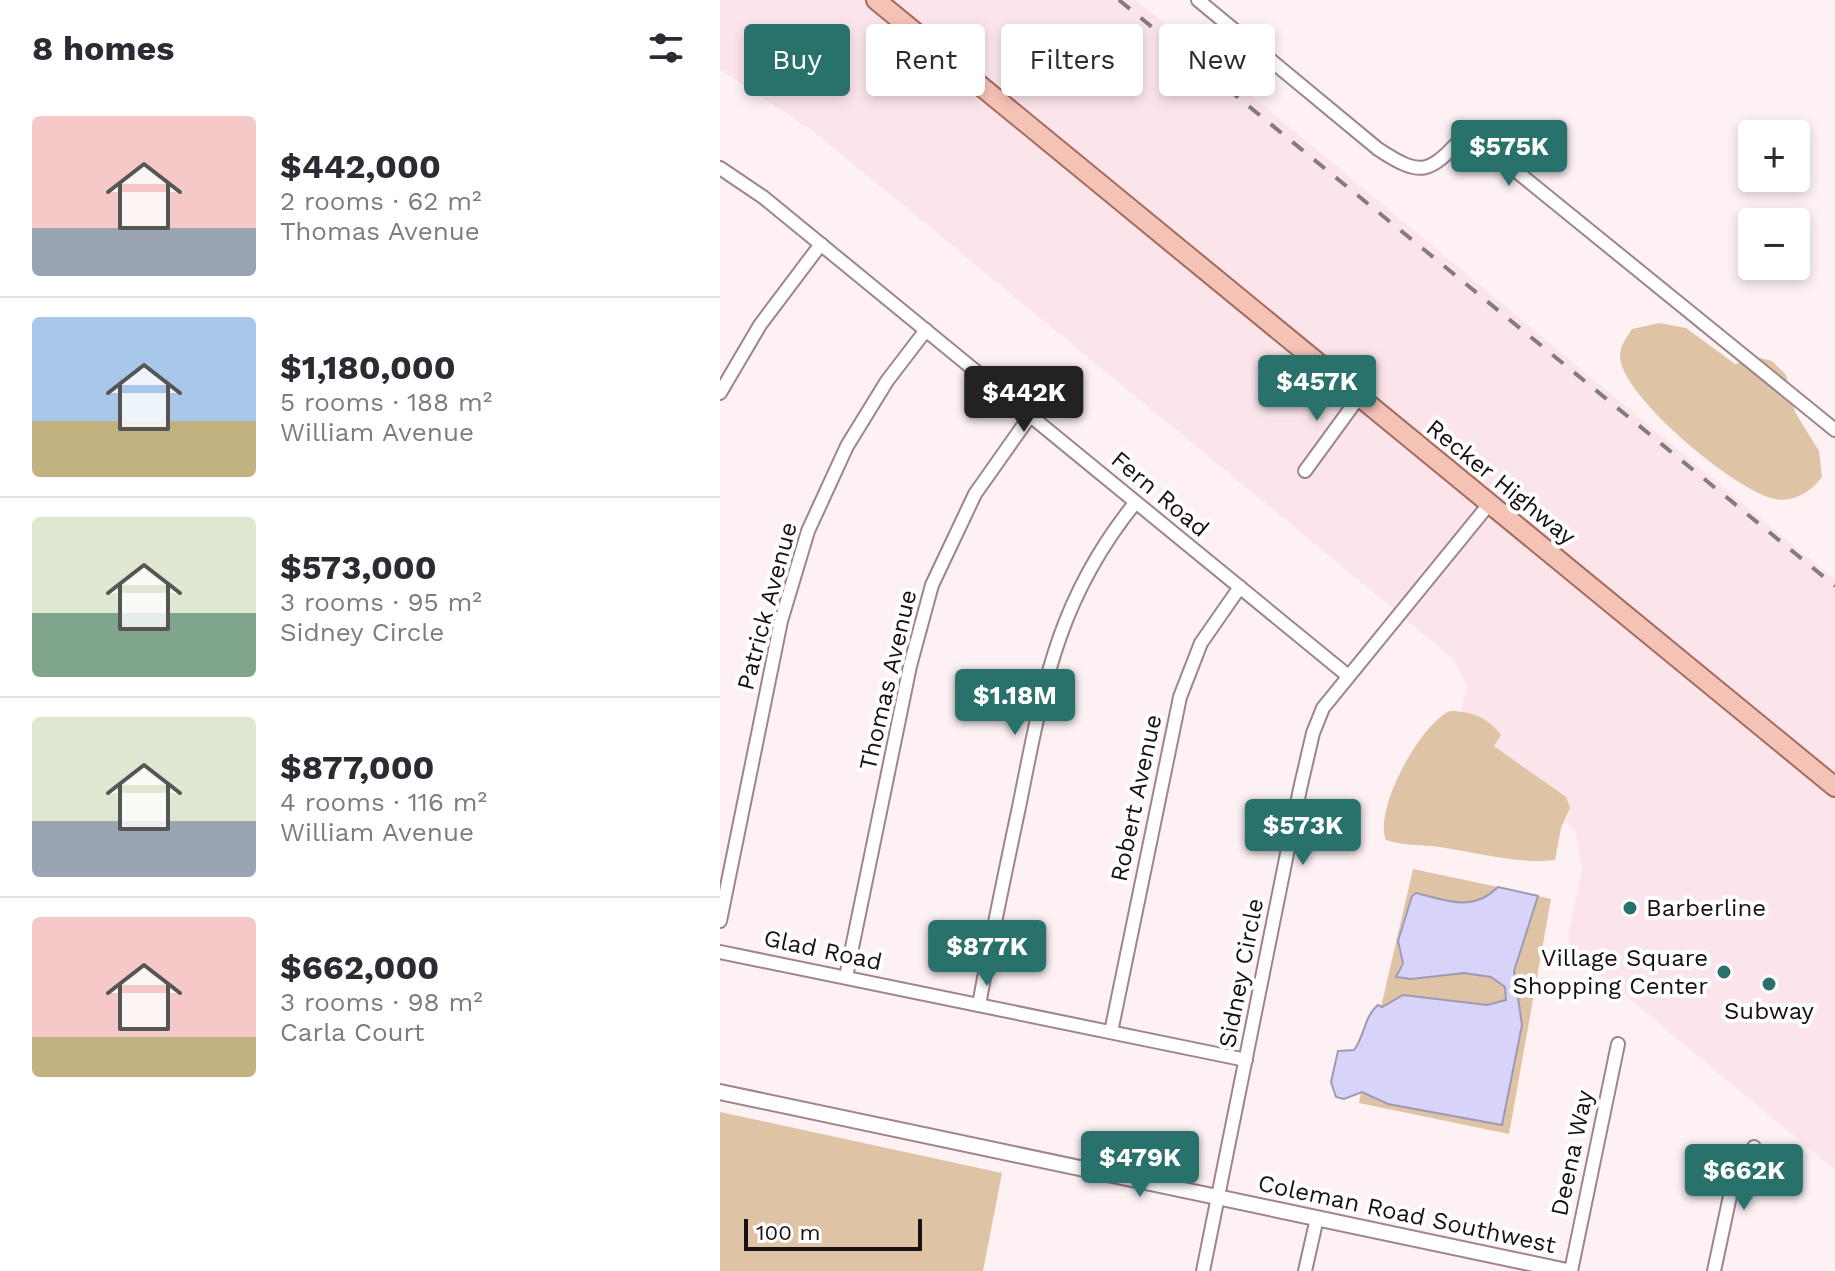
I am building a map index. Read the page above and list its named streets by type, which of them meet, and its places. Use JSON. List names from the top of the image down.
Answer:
{
  "streets": {
    "main road": ["Recker Highway"],
    "street": [
      "Fern Road",
      "Patrick Avenue",
      "Thomas Avenue",
      "Robert Avenue",
      "Glad Road",
      "Sidney Circle",
      "Deena Way",
      "Coleman Road Southwest"
    ]
  },
  "crossings": [
    ["Recker Highway", "Sidney Circle"],
    ["Fern Road", "Patrick Avenue"],
    ["Fern Road", "Thomas Avenue"],
    ["Fern Road", "Robert Avenue"],
    ["Fern Road", "Sidney Circle"],
    ["Thomas Avenue", "Glad Road"],
    ["Robert Avenue", "Glad Road"],
    ["Glad Road", "Sidney Circle"],
    ["Sidney Circle", "Coleman Road Southwest"],
    ["Deena Way", "Coleman Road Southwest"]
  ],
  "places": ["Barberline", "Village Square Shopping Center", "Subway"],
  "scale_bar": "100 m",
  "page": {
    "heading": "8 homes",
    "chip": [
      "Buy",
      "Rent",
      "Filters",
      "New"
    ],
    "list": [
      {
        "name": "$442,000",
        "note": "2 rooms · 62 m² · Thomas Avenue"
      },
      {
        "name": "$1,180,000",
        "note": "5 rooms · 188 m² · William Avenue"
      },
      {
        "name": "$573,000",
        "note": "3 rooms · 95 m² · Sidney Circle"
      },
      {
        "name": "$877,000",
        "note": "4 rooms · 116 m² · William Avenue"
      },
      {
        "name": "$662,000",
        "note": "3 rooms · 98 m² · Carla Court"
      }
    ],
    "map_buttons": ["+", "−"],
    "price": [
      "$575K",
      "$457K",
      "$442K",
      "$1.18M",
      "$573K",
      "$877K",
      "$479K",
      "$662K"
    ],
    "scale": "100 m"
  }
}
